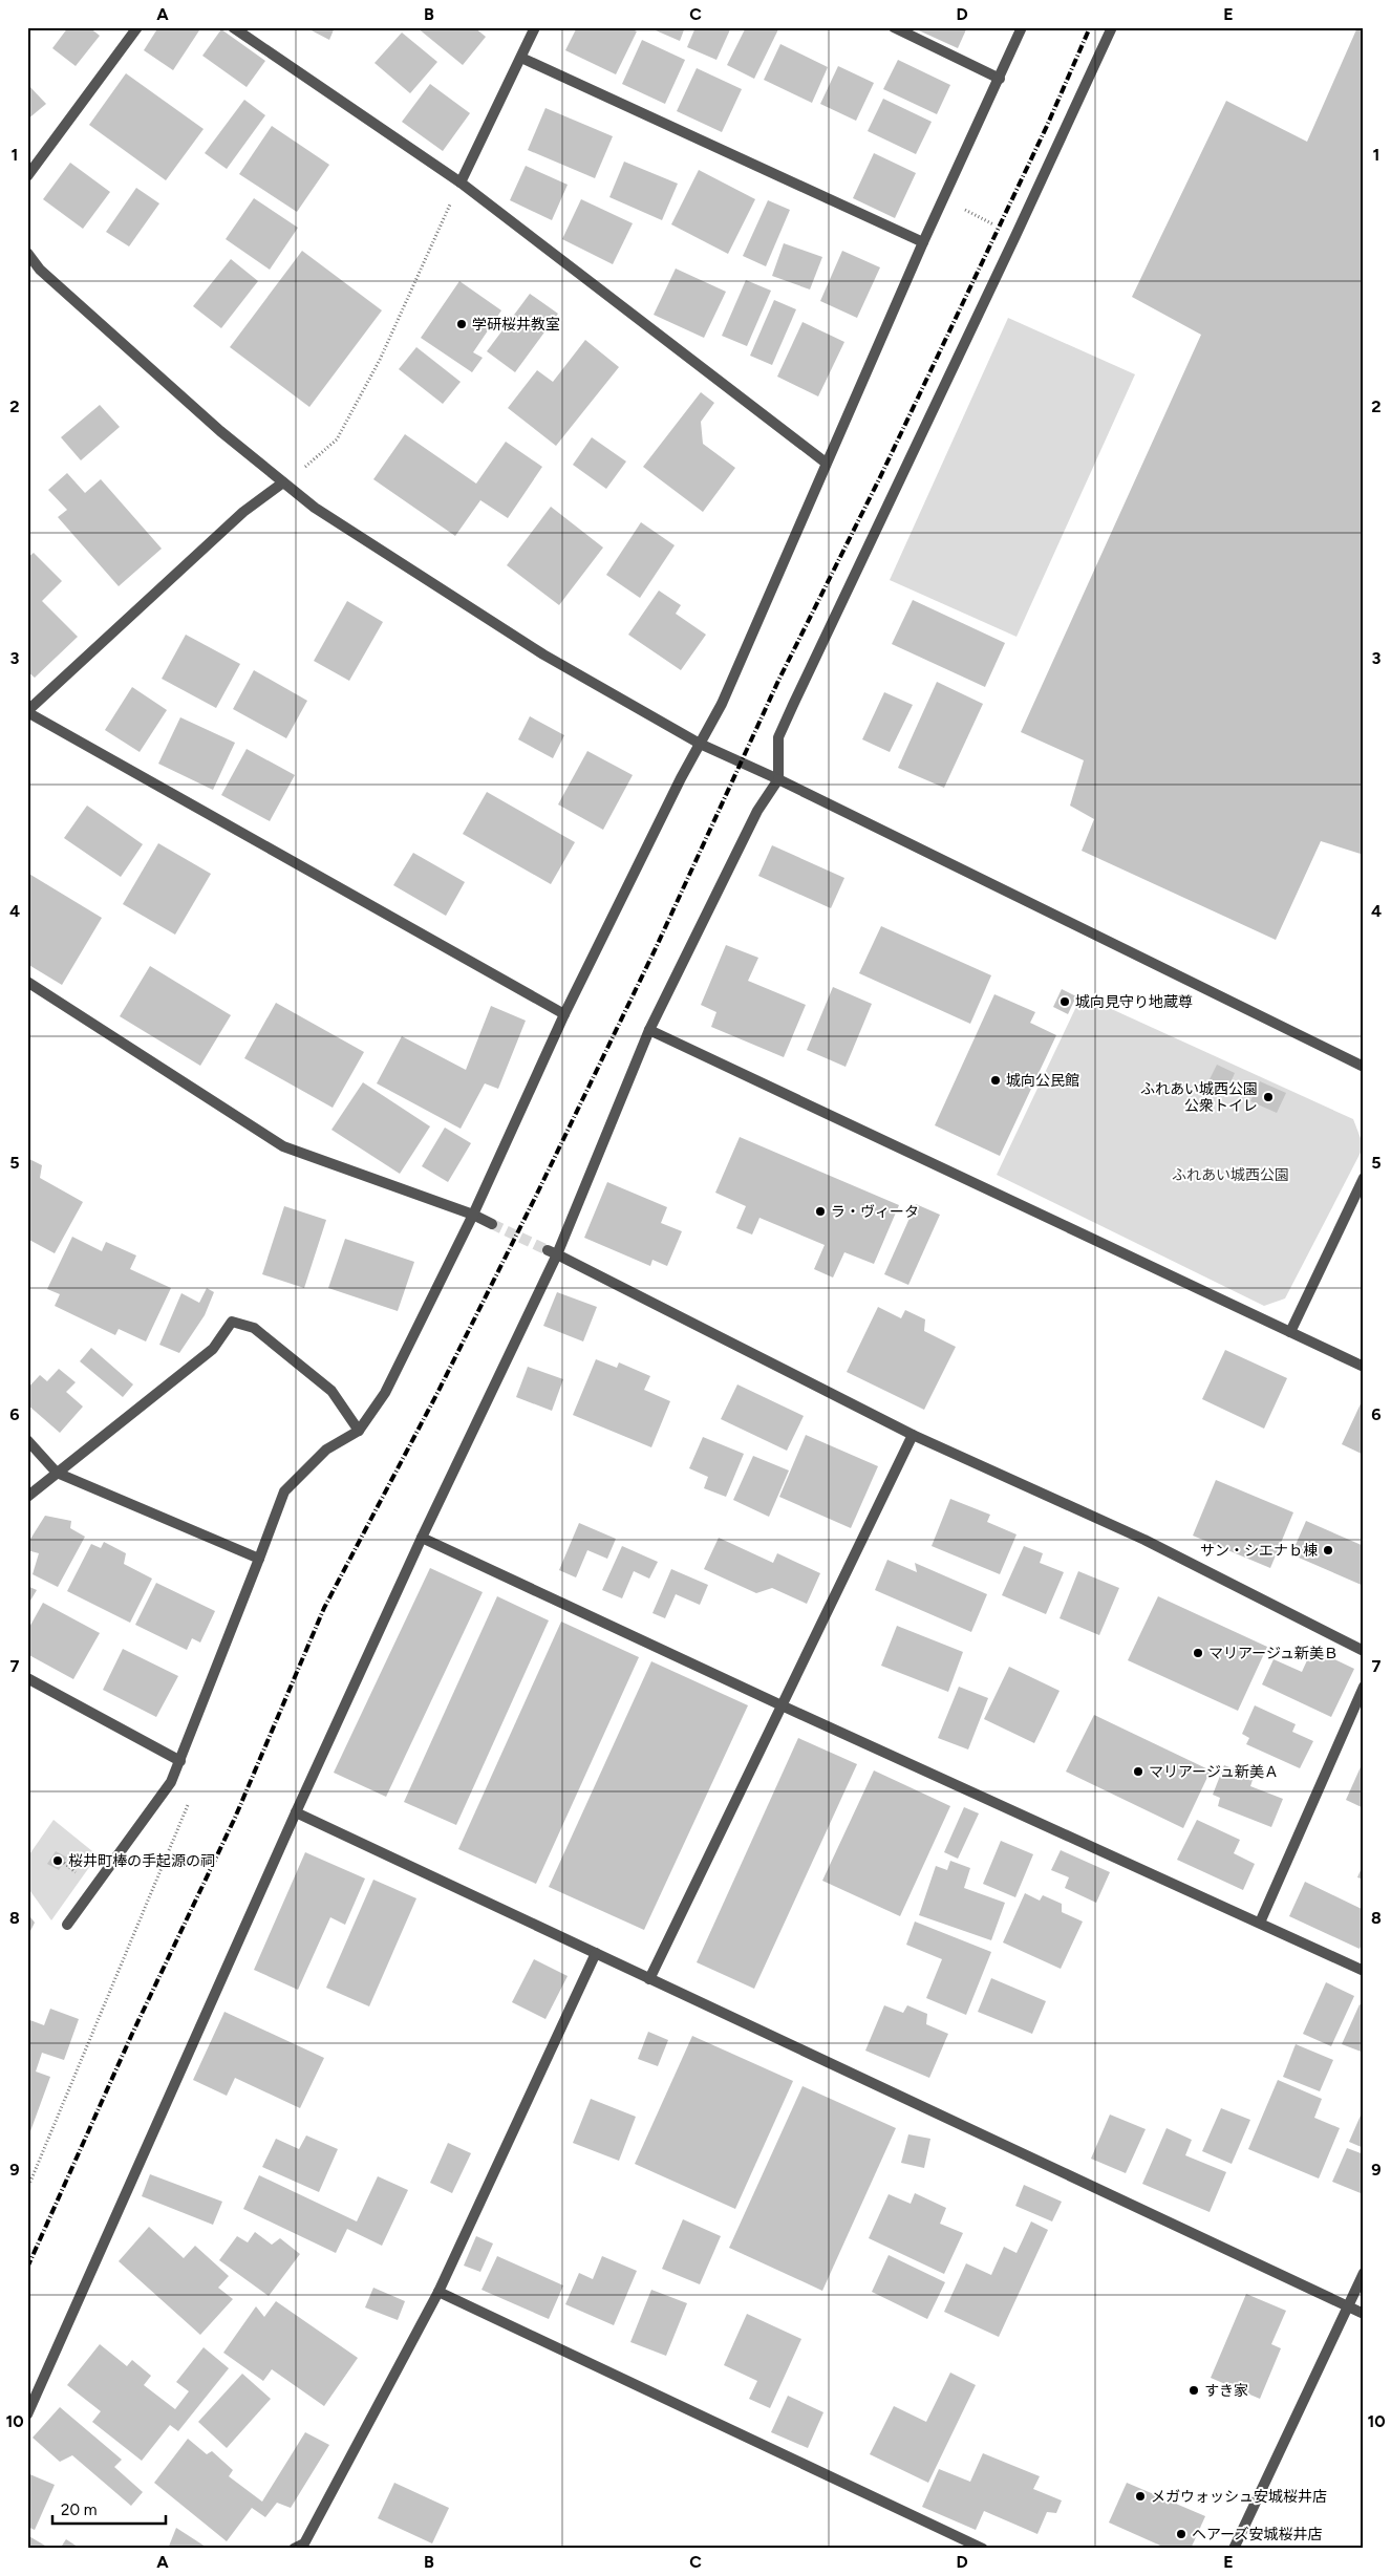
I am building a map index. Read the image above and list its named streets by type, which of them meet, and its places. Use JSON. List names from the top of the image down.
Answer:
{
  "parks": ["ふれあい城西公園"],
  "places": [
    "学研桜井教室",
    "城向見守り地蔵尊",
    "城向公民館",
    "ふれあい城西公園 公衆トイレ",
    "ラ・ヴィータ",
    "サン・シエナｂ棟",
    "マリアージュ新美Ｂ",
    "マリアージュ新美Ａ",
    "桜井町棒の手起源の祠",
    "すき家",
    "メガウォッシュ安城桜井店",
    "ヘアーズ安城桜井店"
  ],
  "scale_bar": "20 m",
  "grid": {
    "columns": [
      "A",
      "B",
      "C",
      "D",
      "E"
    ],
    "rows": [
      "1",
      "2",
      "3",
      "4",
      "5",
      "6",
      "7",
      "8",
      "9",
      "10"
    ]
  }
}
